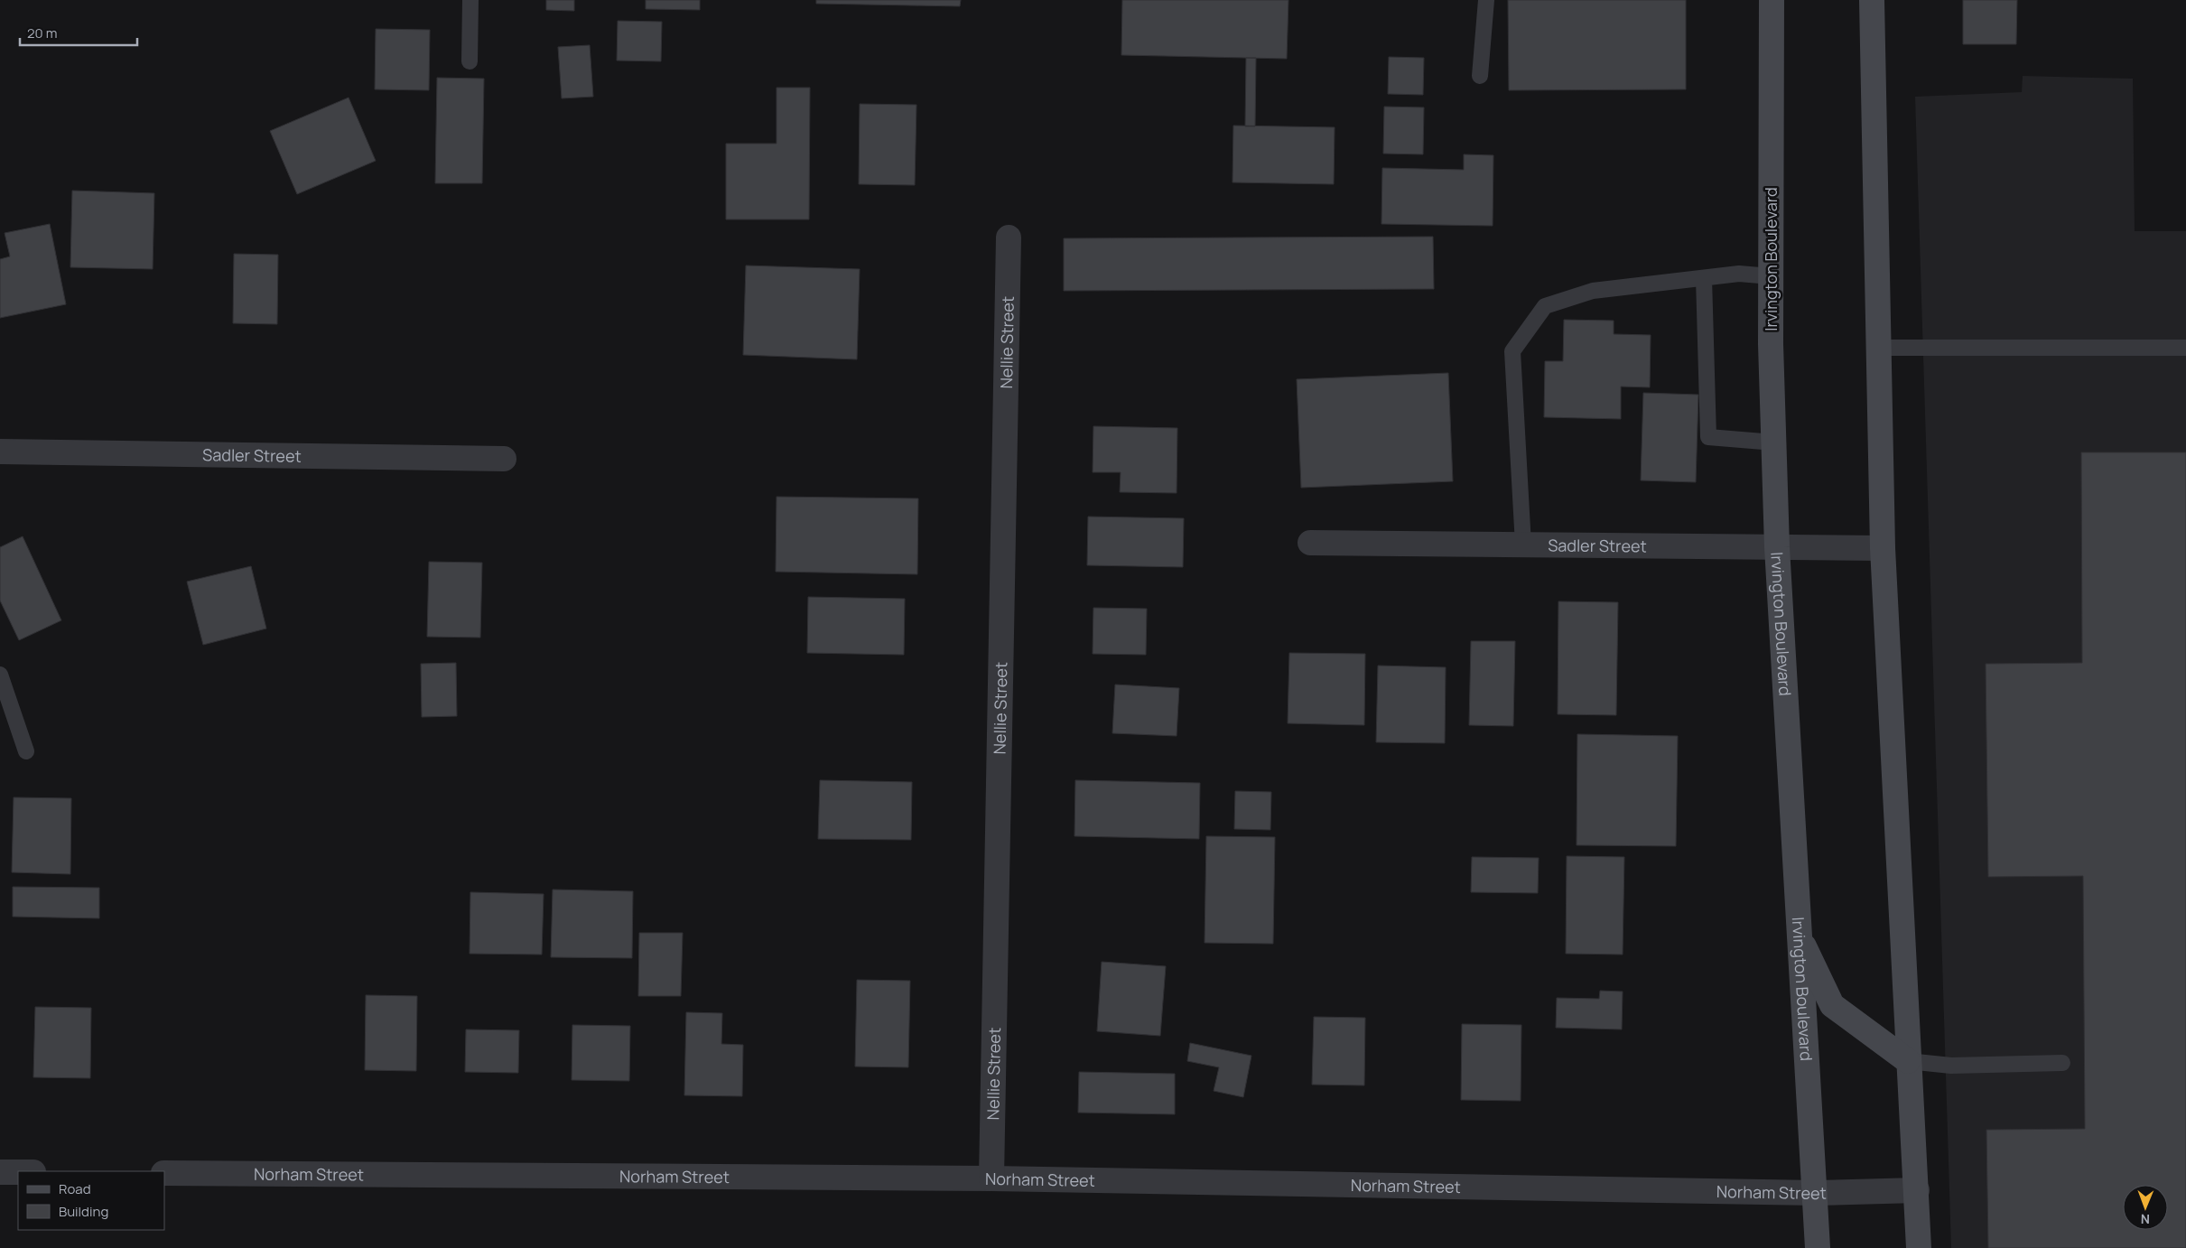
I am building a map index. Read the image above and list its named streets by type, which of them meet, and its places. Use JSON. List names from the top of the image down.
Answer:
{
  "streets": {
    "main road": ["Irvington Boulevard"],
    "street": ["Nellie Street", "Sadler Street", "Norham Street"]
  },
  "crossings": [
    ["Irvington Boulevard", "Sadler Street"],
    ["Irvington Boulevard", "Norham Street"],
    ["Nellie Street", "Norham Street"]
  ],
  "legend": ["Road", "Building"],
  "scale_bar": "20 m",
  "north": "bottom"
}
